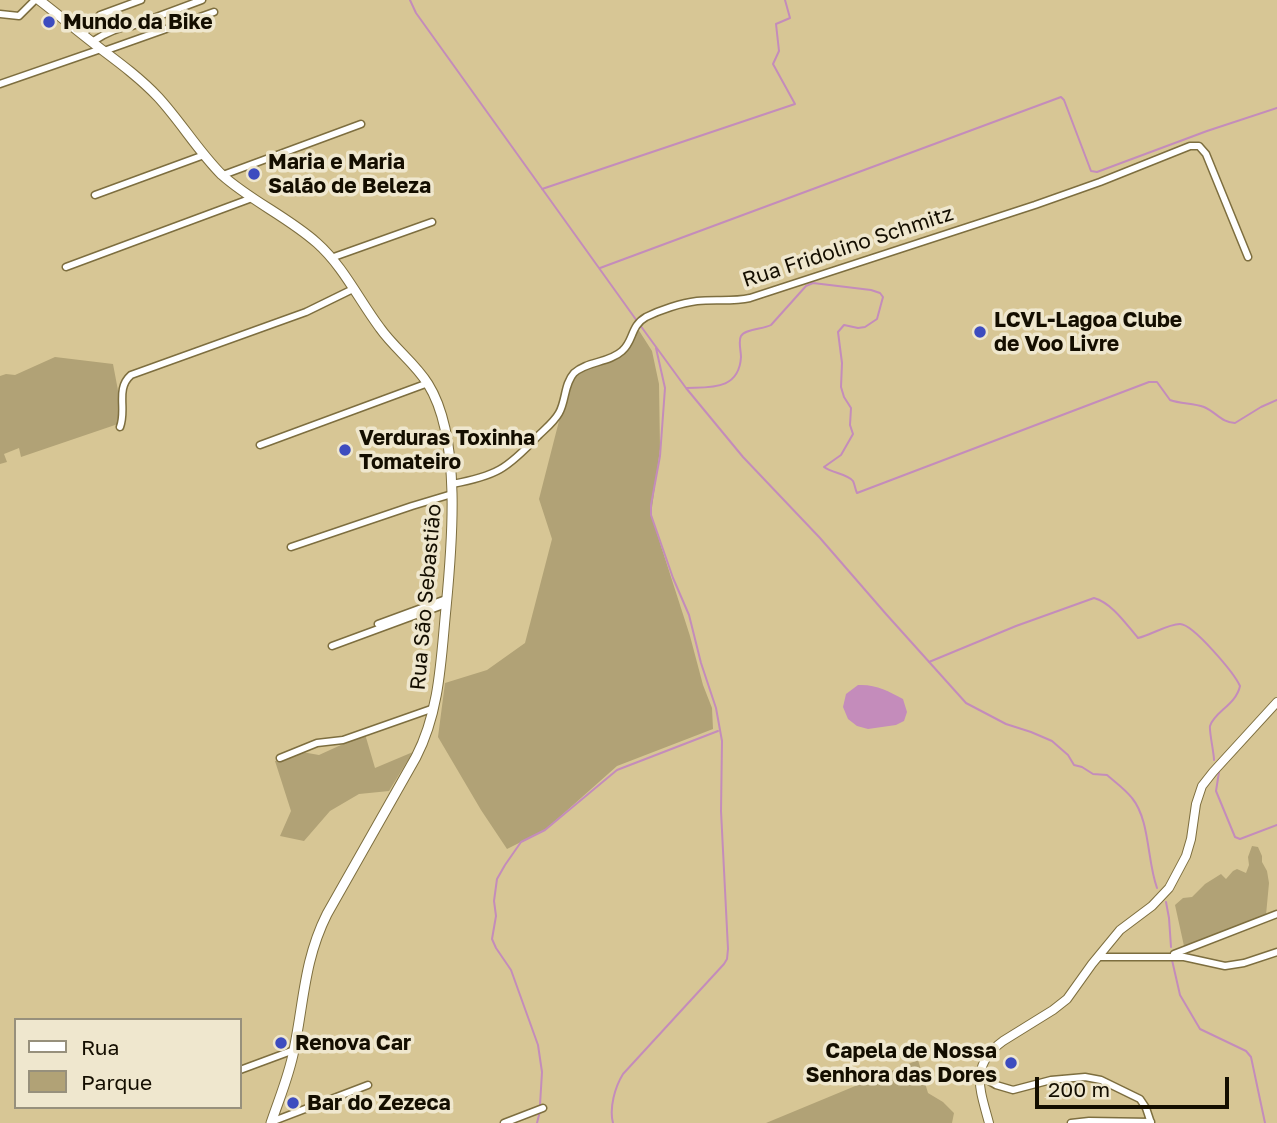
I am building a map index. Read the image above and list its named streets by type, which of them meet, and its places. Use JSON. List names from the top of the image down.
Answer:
{
  "streets": {
    "main road": ["Rua São Sebastião"],
    "street": ["Rua Fridolino Schmitz"]
  },
  "crossings": [
    ["Rua Fridolino Schmitz", "Rua São Sebastião"]
  ],
  "places": [
    "Mundo da Bike",
    "Maria e Maria Salão de Beleza",
    "LCVL-Lagoa Clube de Voo Livre",
    "Verduras Toxinha Tomateiro",
    "Renova Car",
    "Capela de Nossa Senhora das Dores",
    "Bar do Zezeca"
  ],
  "legend": ["Rua", "Parque"],
  "scale_bar": "200 m"
}
